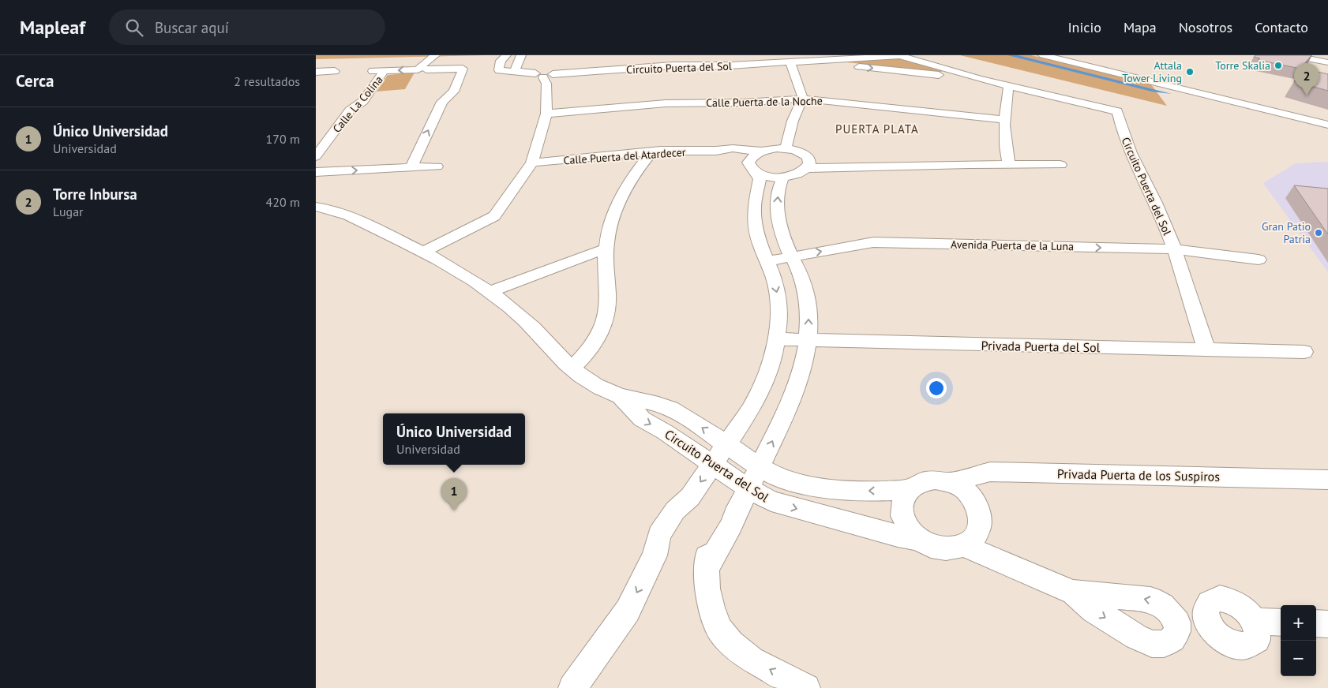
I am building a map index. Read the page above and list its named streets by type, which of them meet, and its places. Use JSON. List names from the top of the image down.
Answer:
{
  "streets": {
    "street": [
      "Circuito Puerta del Sol",
      "Calle Puerta de la Noche",
      "Calle La Colina",
      "Calle Puerta del Atardecer",
      "Avenida Puerta de la Luna",
      "Privada Puerta del Sol",
      "Privada Puerta de los Suspiros"
    ]
  },
  "crossings": [
    ["Circuito Puerta del Sol", "Avenida Puerta de la Luna"],
    ["Circuito Puerta del Sol", "Privada Puerta del Sol"],
    ["Circuito Puerta del Sol", "Privada Puerta de los Suspiros"]
  ],
  "districts": ["PUERTA PLATA"],
  "places": ["Torre Skalia", "Attala Tower Living", "Gran Patio Patria"],
  "page": {
    "header": "Mapleaf",
    "search": "Buscar aquí",
    "nav": [
      "Inicio",
      "Mapa",
      "Nosotros",
      "Contacto"
    ],
    "heading": ["Cerca", "2 resultados"],
    "pins": ["2", "1"],
    "list": [
      {
        "mark": "1",
        "name": "Único Universidad",
        "note": "Universidad",
        "value": "170 m"
      },
      {
        "mark": "2",
        "name": "Torre Inbursa",
        "note": "Lugar",
        "value": "420 m"
      }
    ],
    "popup": ["Único Universidad", "Universidad"],
    "map_buttons": ["+", "−"]
  }
}
